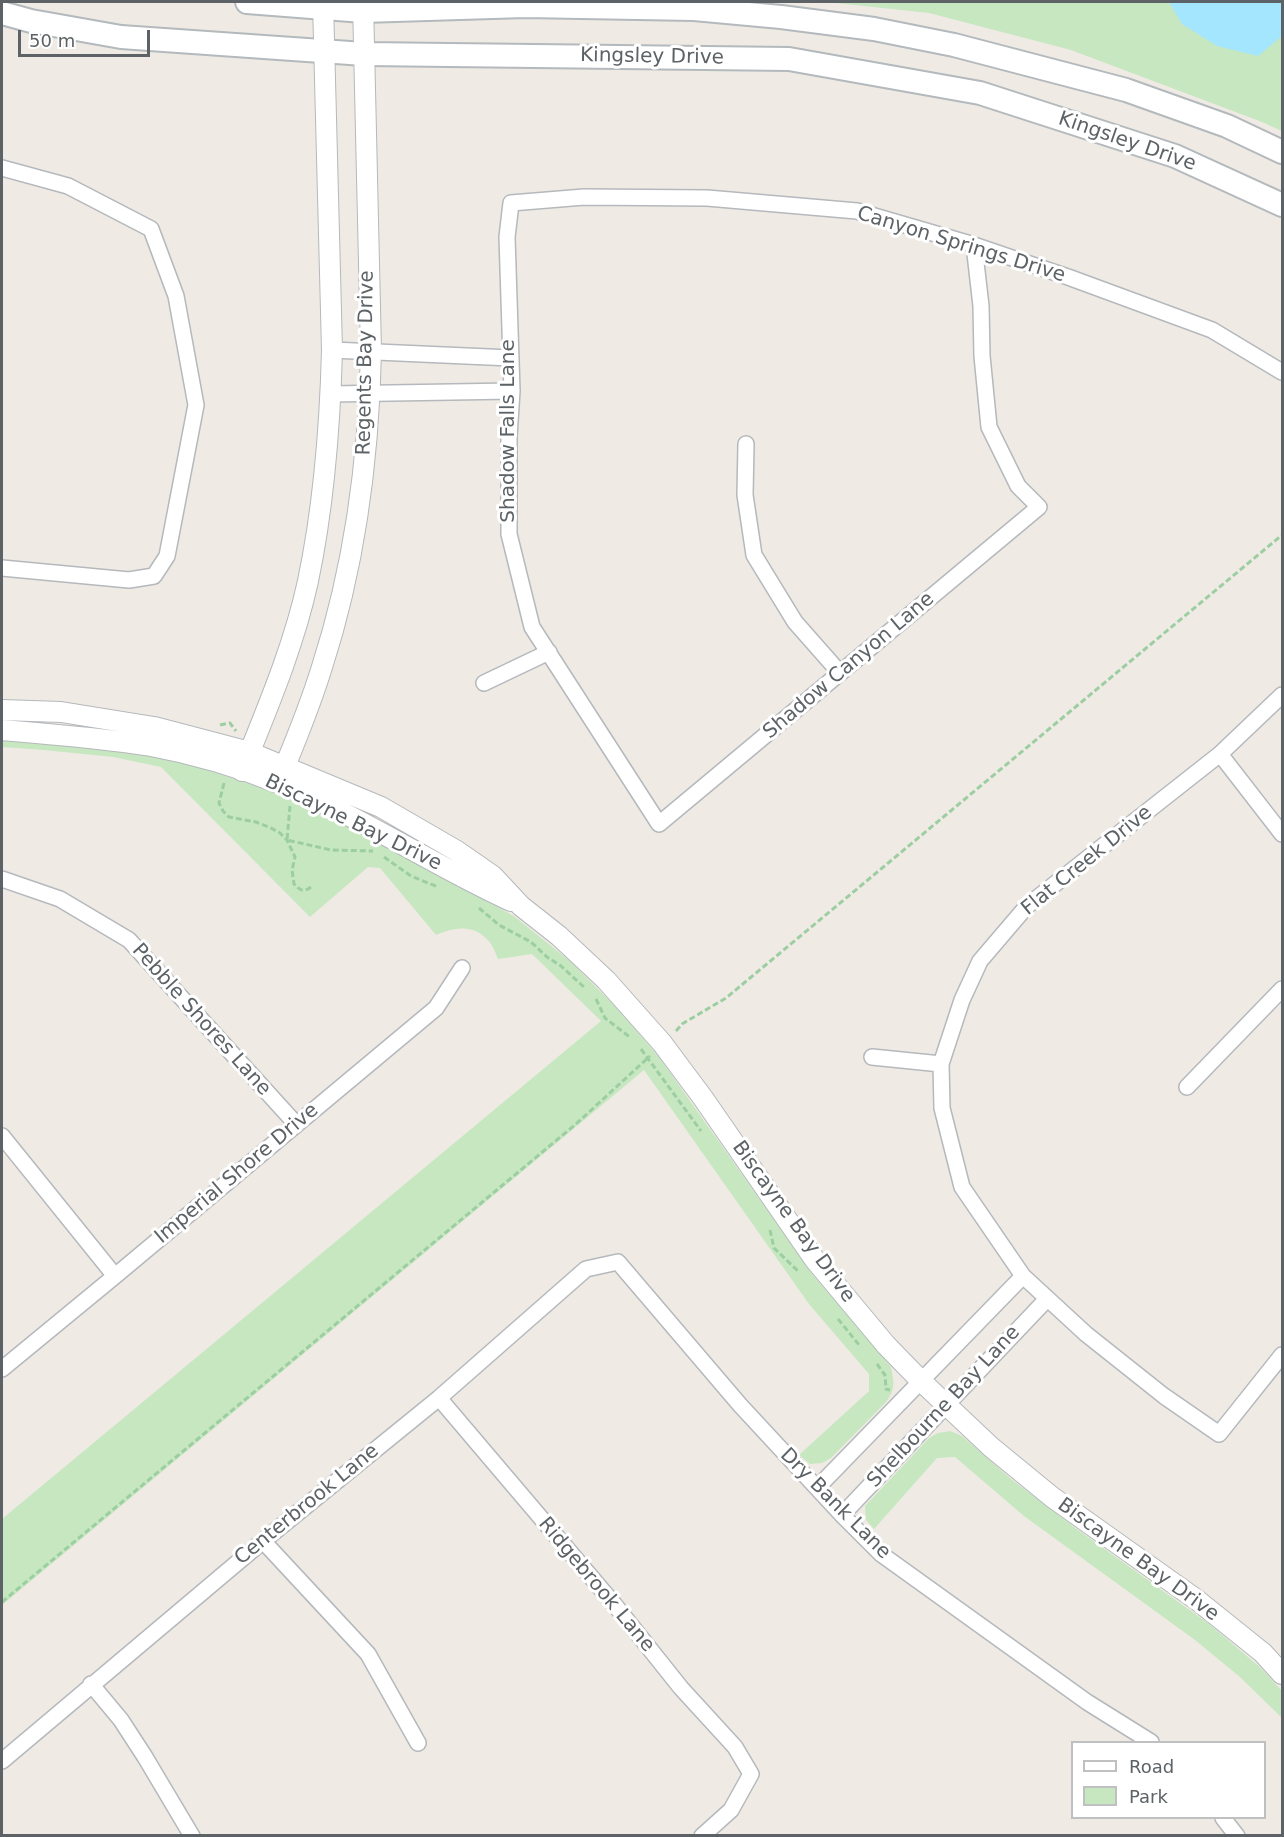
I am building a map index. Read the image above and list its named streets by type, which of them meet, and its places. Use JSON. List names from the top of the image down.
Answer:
{
  "streets": {
    "main road": ["Kingsley Drive"],
    "street": [
      "Canyon Springs Drive",
      "Regents Bay Drive",
      "Shadow Falls Lane",
      "Shadow Canyon Lane",
      "Biscayne Bay Drive",
      "Flat Creek Drive",
      "Pebble Shores Lane",
      "Imperial Shore Drive",
      "Shelbourne Bay Lane",
      "Dry Bank Lane",
      "Centerbrook Lane",
      "Ridgebrook Lane"
    ]
  },
  "crossings": [
    ["Kingsley Drive", "Regents Bay Drive"],
    ["Canyon Springs Drive", "Shadow Falls Lane"],
    ["Canyon Springs Drive", "Shadow Canyon Lane"],
    ["Regents Bay Drive", "Biscayne Bay Drive"],
    ["Shadow Falls Lane", "Shadow Canyon Lane"],
    ["Biscayne Bay Drive", "Shelbourne Bay Lane"],
    ["Flat Creek Drive", "Shelbourne Bay Lane"],
    ["Pebble Shores Lane", "Imperial Shore Drive"],
    ["Shelbourne Bay Lane", "Dry Bank Lane"],
    ["Dry Bank Lane", "Centerbrook Lane"],
    ["Centerbrook Lane", "Ridgebrook Lane"]
  ],
  "legend": ["Road", "Park"],
  "scale_bar": "50 m"
}
